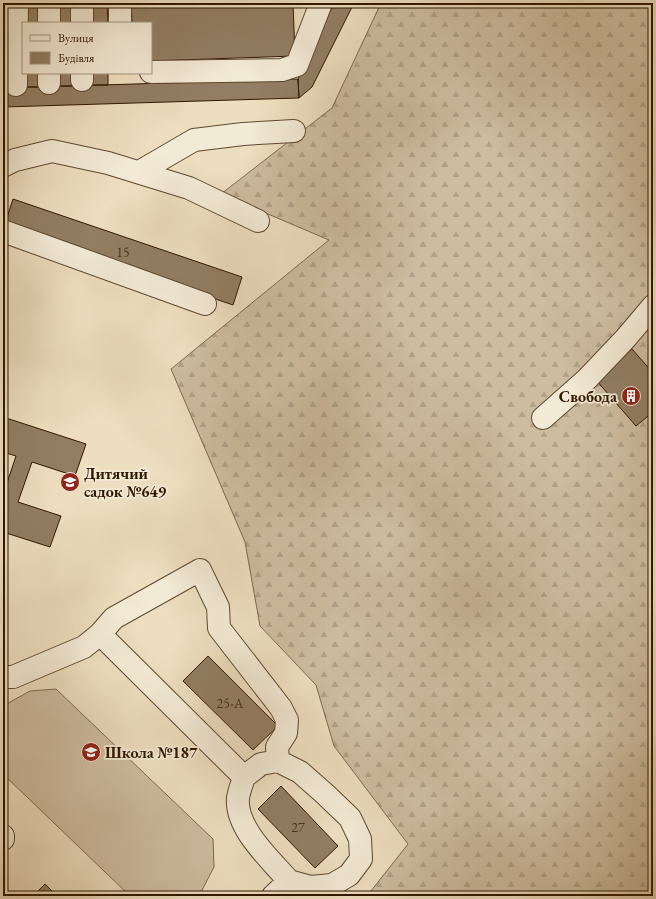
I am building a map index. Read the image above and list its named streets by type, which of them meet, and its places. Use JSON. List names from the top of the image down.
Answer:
{
  "places": {
    "building": ["Свобода"],
    "school or university": ["Дитячий садок №649", "Школа №187"]
  },
  "house_numbers": ["15", "25-А", "27"],
  "legend": ["Вулиця", "Будівля"]
}
